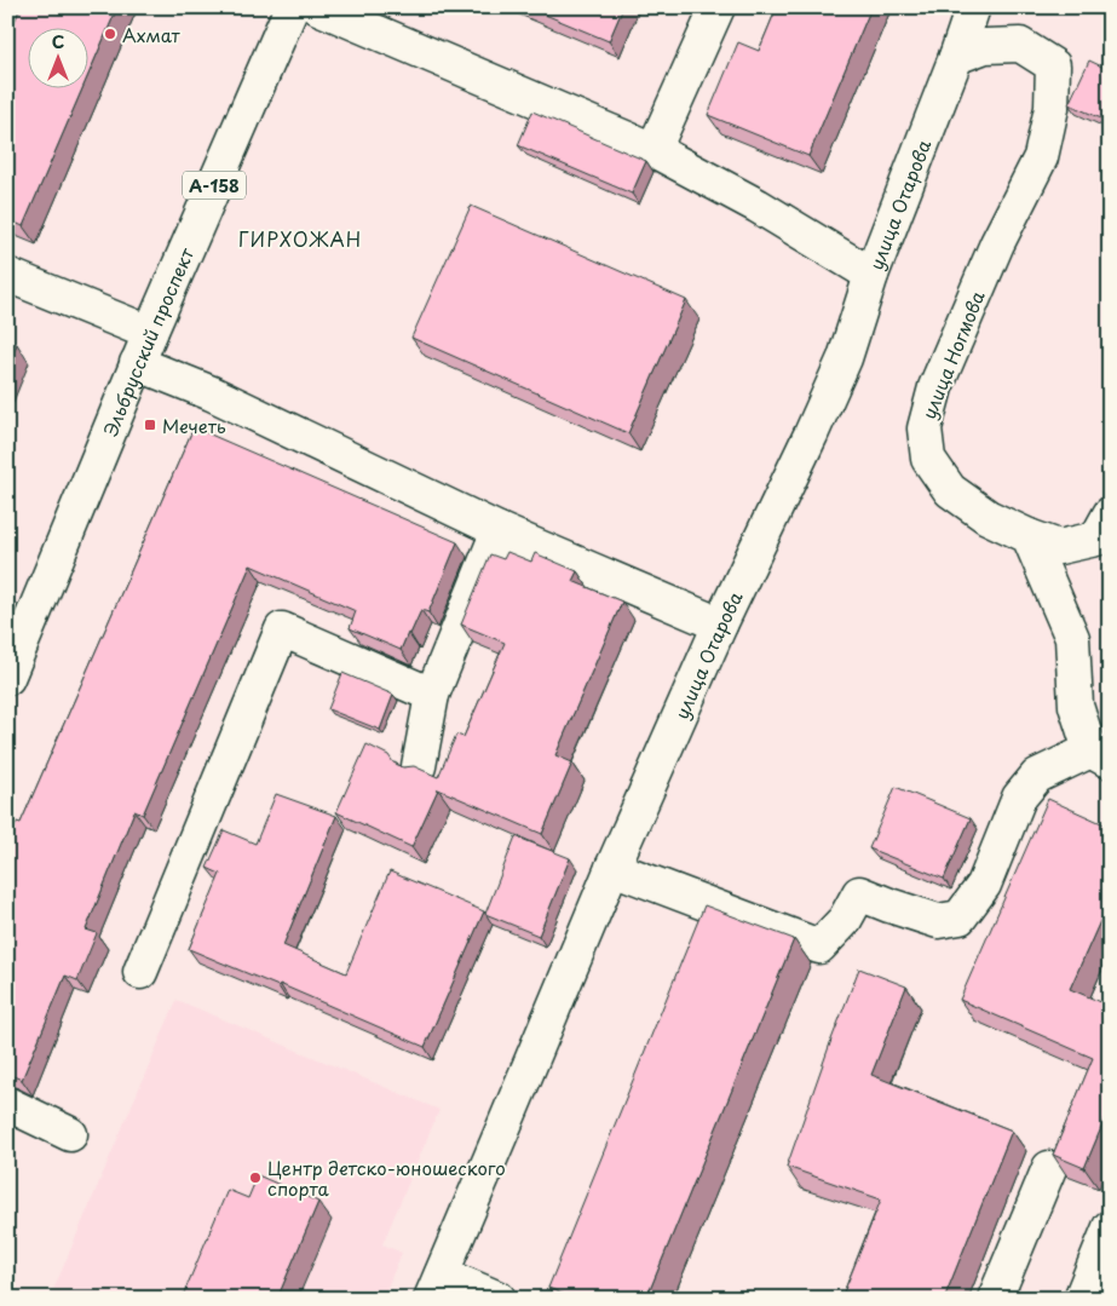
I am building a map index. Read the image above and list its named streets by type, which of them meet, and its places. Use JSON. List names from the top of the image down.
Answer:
{
  "streets": {
    "street": [
      "А-158",
      "улица Отарова",
      "Эльбрусский проспект",
      "улица Ногмова"
    ]
  },
  "crossings": [
    ["улица Отарова", "улица Ногмова"]
  ],
  "districts": ["ГИРХОЖАН"],
  "places": {
    "other": ["Ахмат", "Центр детско-юношеского спорта"],
    "transit": ["Мечеть"]
  },
  "north": "top"
}
